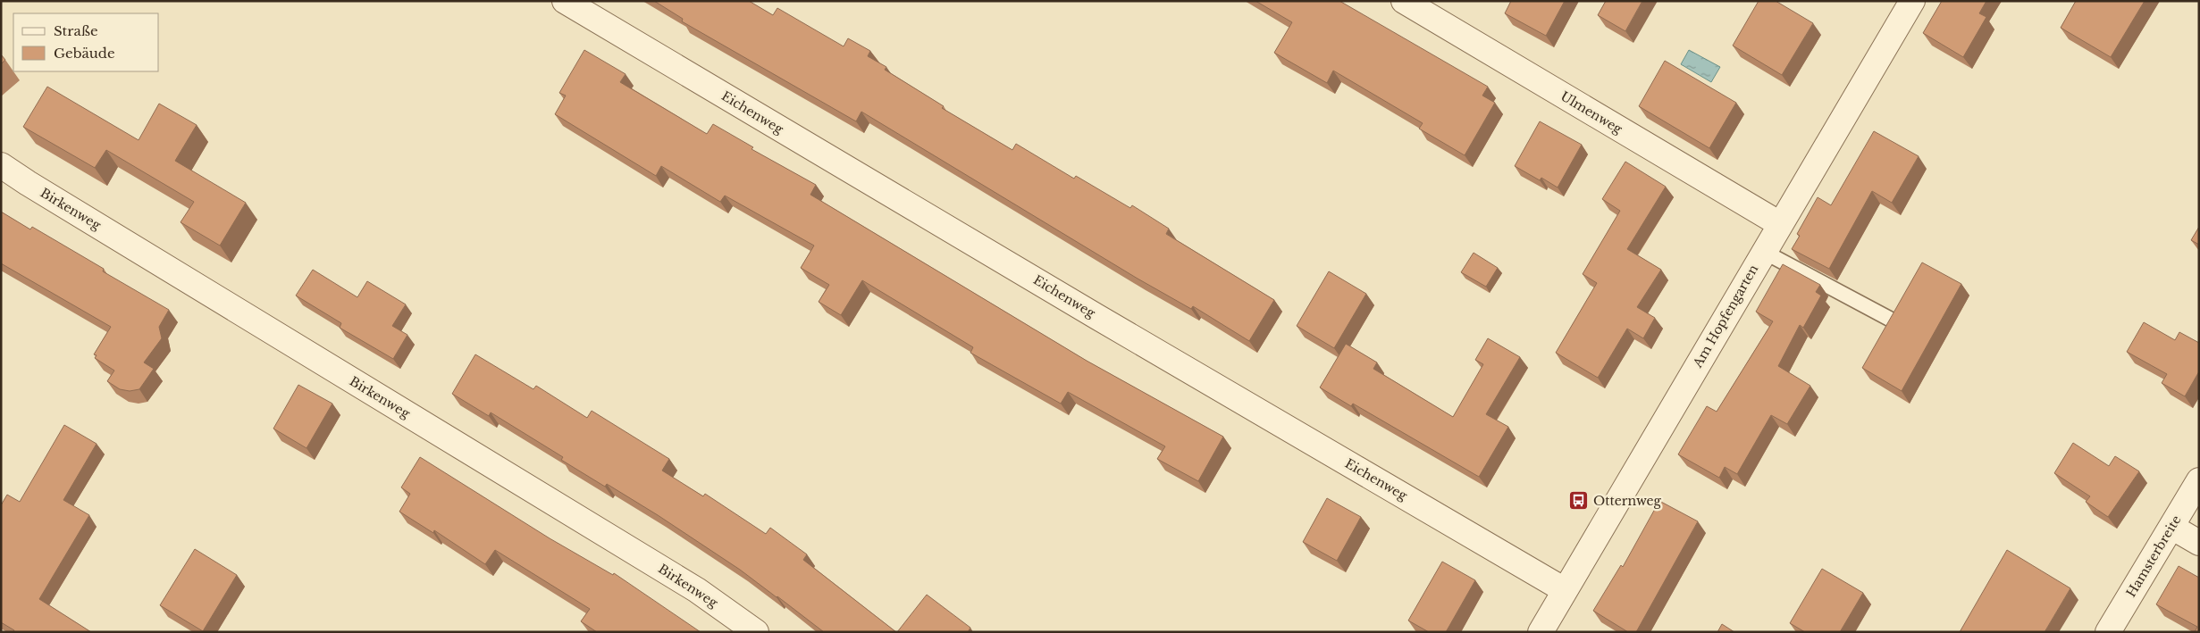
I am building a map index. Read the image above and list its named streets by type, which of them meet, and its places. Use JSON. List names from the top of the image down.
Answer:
{
  "streets": {
    "street": [
      "Eichenweg",
      "Ulmenweg",
      "Birkenweg",
      "Am Hopfengarten",
      "Hamsterbreite"
    ]
  },
  "crossings": [
    ["Eichenweg", "Am Hopfengarten"],
    ["Ulmenweg", "Am Hopfengarten"]
  ],
  "places": {
    "bus stop": ["Otternweg"]
  },
  "legend": ["Straße", "Gebäude"]
}
